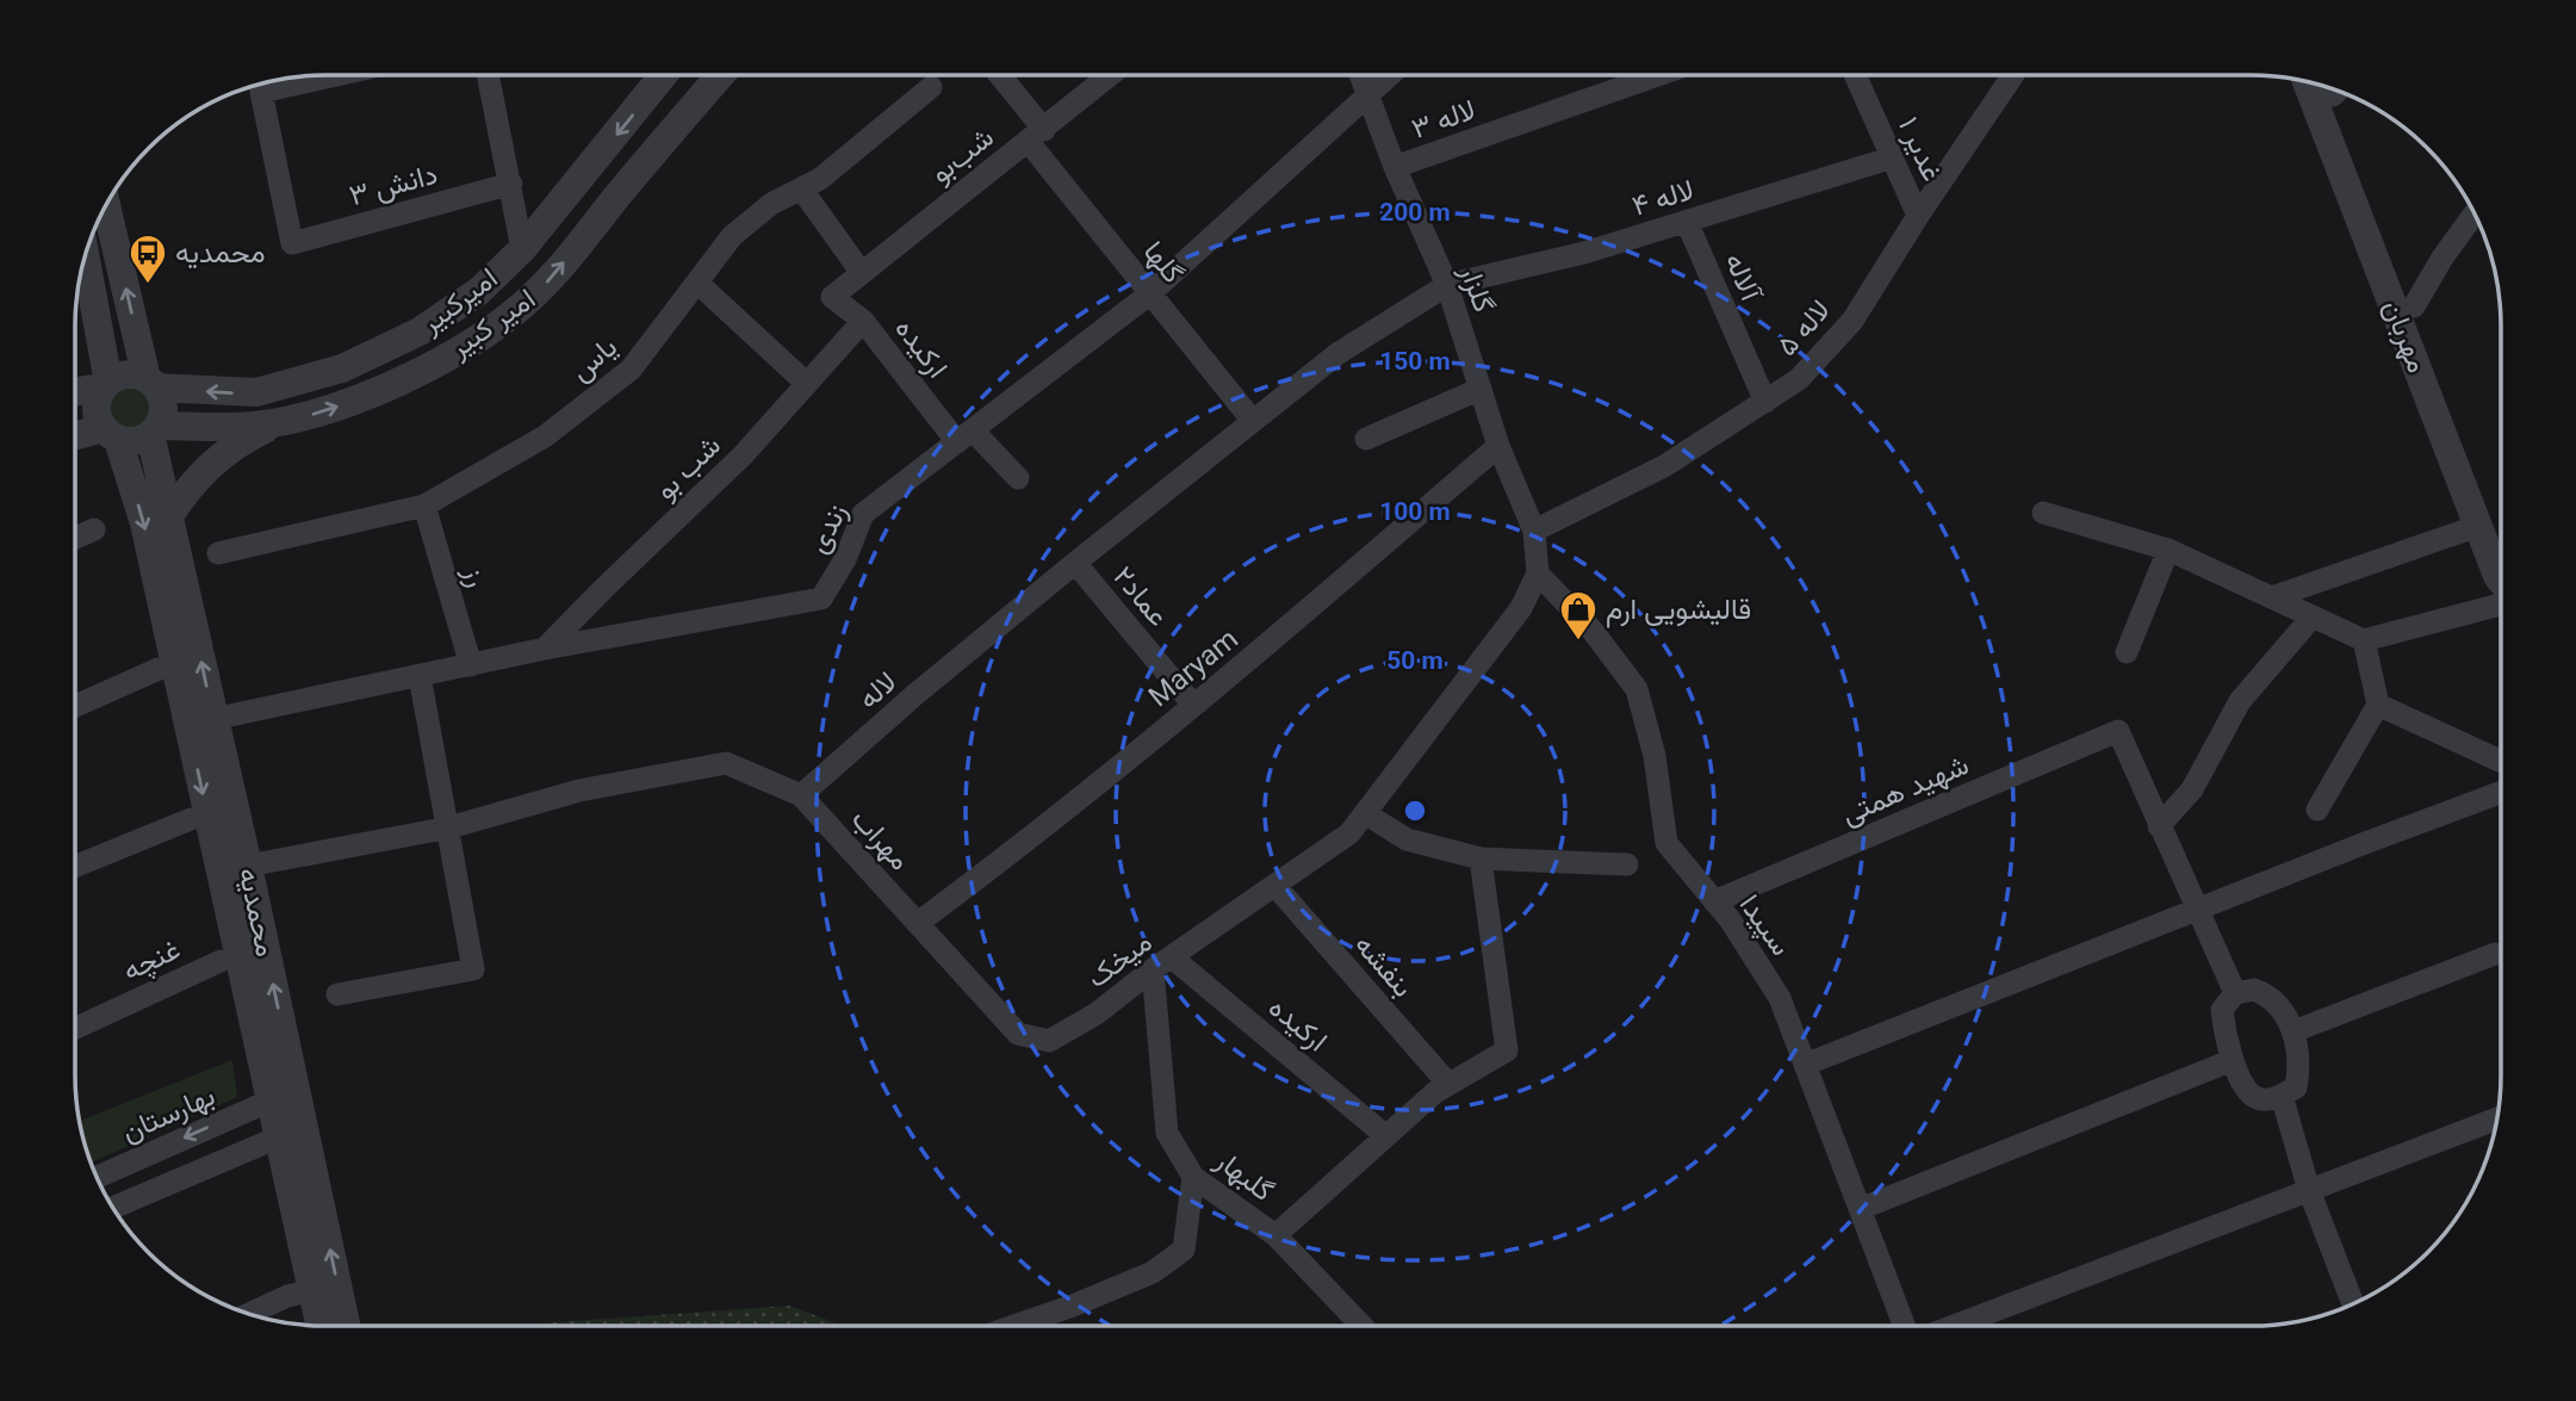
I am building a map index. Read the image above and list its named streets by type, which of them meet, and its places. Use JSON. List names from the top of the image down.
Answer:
{
  "streets": {
    "street": [
      "لاله ۳",
      "غدیر ۱",
      "شب‌بو",
      "دانش ۳",
      "لاله ۴",
      "گلها",
      "آلاله",
      "گلزار",
      "امیرکبیر",
      "امیر کبیر",
      "لاله ۵",
      "مهربان",
      "ارکیده",
      "یاس",
      "شب بو",
      "زندی",
      "رز",
      "عماد۲",
      "Maryam",
      "لاله",
      "شهید همتی",
      "مهراب",
      "محمدیه",
      "سپیدا",
      "غنچه",
      "میخک",
      "بنفشه",
      "بهارستان",
      "گلبهار"
    ]
  },
  "crossings": [
    ["لاله ۳", "گلزار"],
    ["غدیر ۱", "لاله ۴"],
    ["غدیر ۱", "لاله ۵"],
    ["شب‌بو", "گلها"],
    ["شب‌بو", "ارکیده"],
    ["لاله ۴", "آلاله"],
    ["لاله ۴", "گلزار"],
    ["لاله ۴", "لاله"],
    ["گلها", "زندی"],
    ["گلها", "لاله"],
    ["آلاله", "لاله ۵"],
    ["گلزار", "لاله ۵"],
    ["گلزار", "زندی"],
    ["گلزار", "Maryam"],
    ["گلزار", "لاله"],
    ["امیرکبیر", "امیر کبیر"],
    ["امیرکبیر", "محمدیه"],
    ["امیر کبیر", "محمدیه"],
    ["ارکیده", "شب بو"],
    ["ارکیده", "زندی"],
    ["ارکیده", "میخک"],
    ["ارکیده", "گلبهار"],
    ["یاس", "رز"],
    ["شب بو", "زندی"],
    ["زندی", "رز"],
    ["زندی", "محمدیه"],
    ["عماد۲", "Maryam"],
    ["عماد۲", "لاله"],
    ["Maryam", "مهراب"],
    ["Maryam", "میخک"],
    ["لاله", "مهراب"],
    ["شهید همتی", "سپیدا"],
    ["مهراب", "میخک"],
    ["محمدیه", "بهارستان"],
    ["سپیدا", "میخک"],
    ["میخک", "بنفشه"],
    ["میخک", "گلبهار"]
  ],
  "one_way": ["امیرکبیر", "امیر کبیر"],
  "places": {
    "bus stop": ["محمدیه"],
    "shop": ["قالیشویی ارم"]
  },
  "rings": [
    "200 m",
    "150 m",
    "100 m",
    "50 m"
  ]
}
